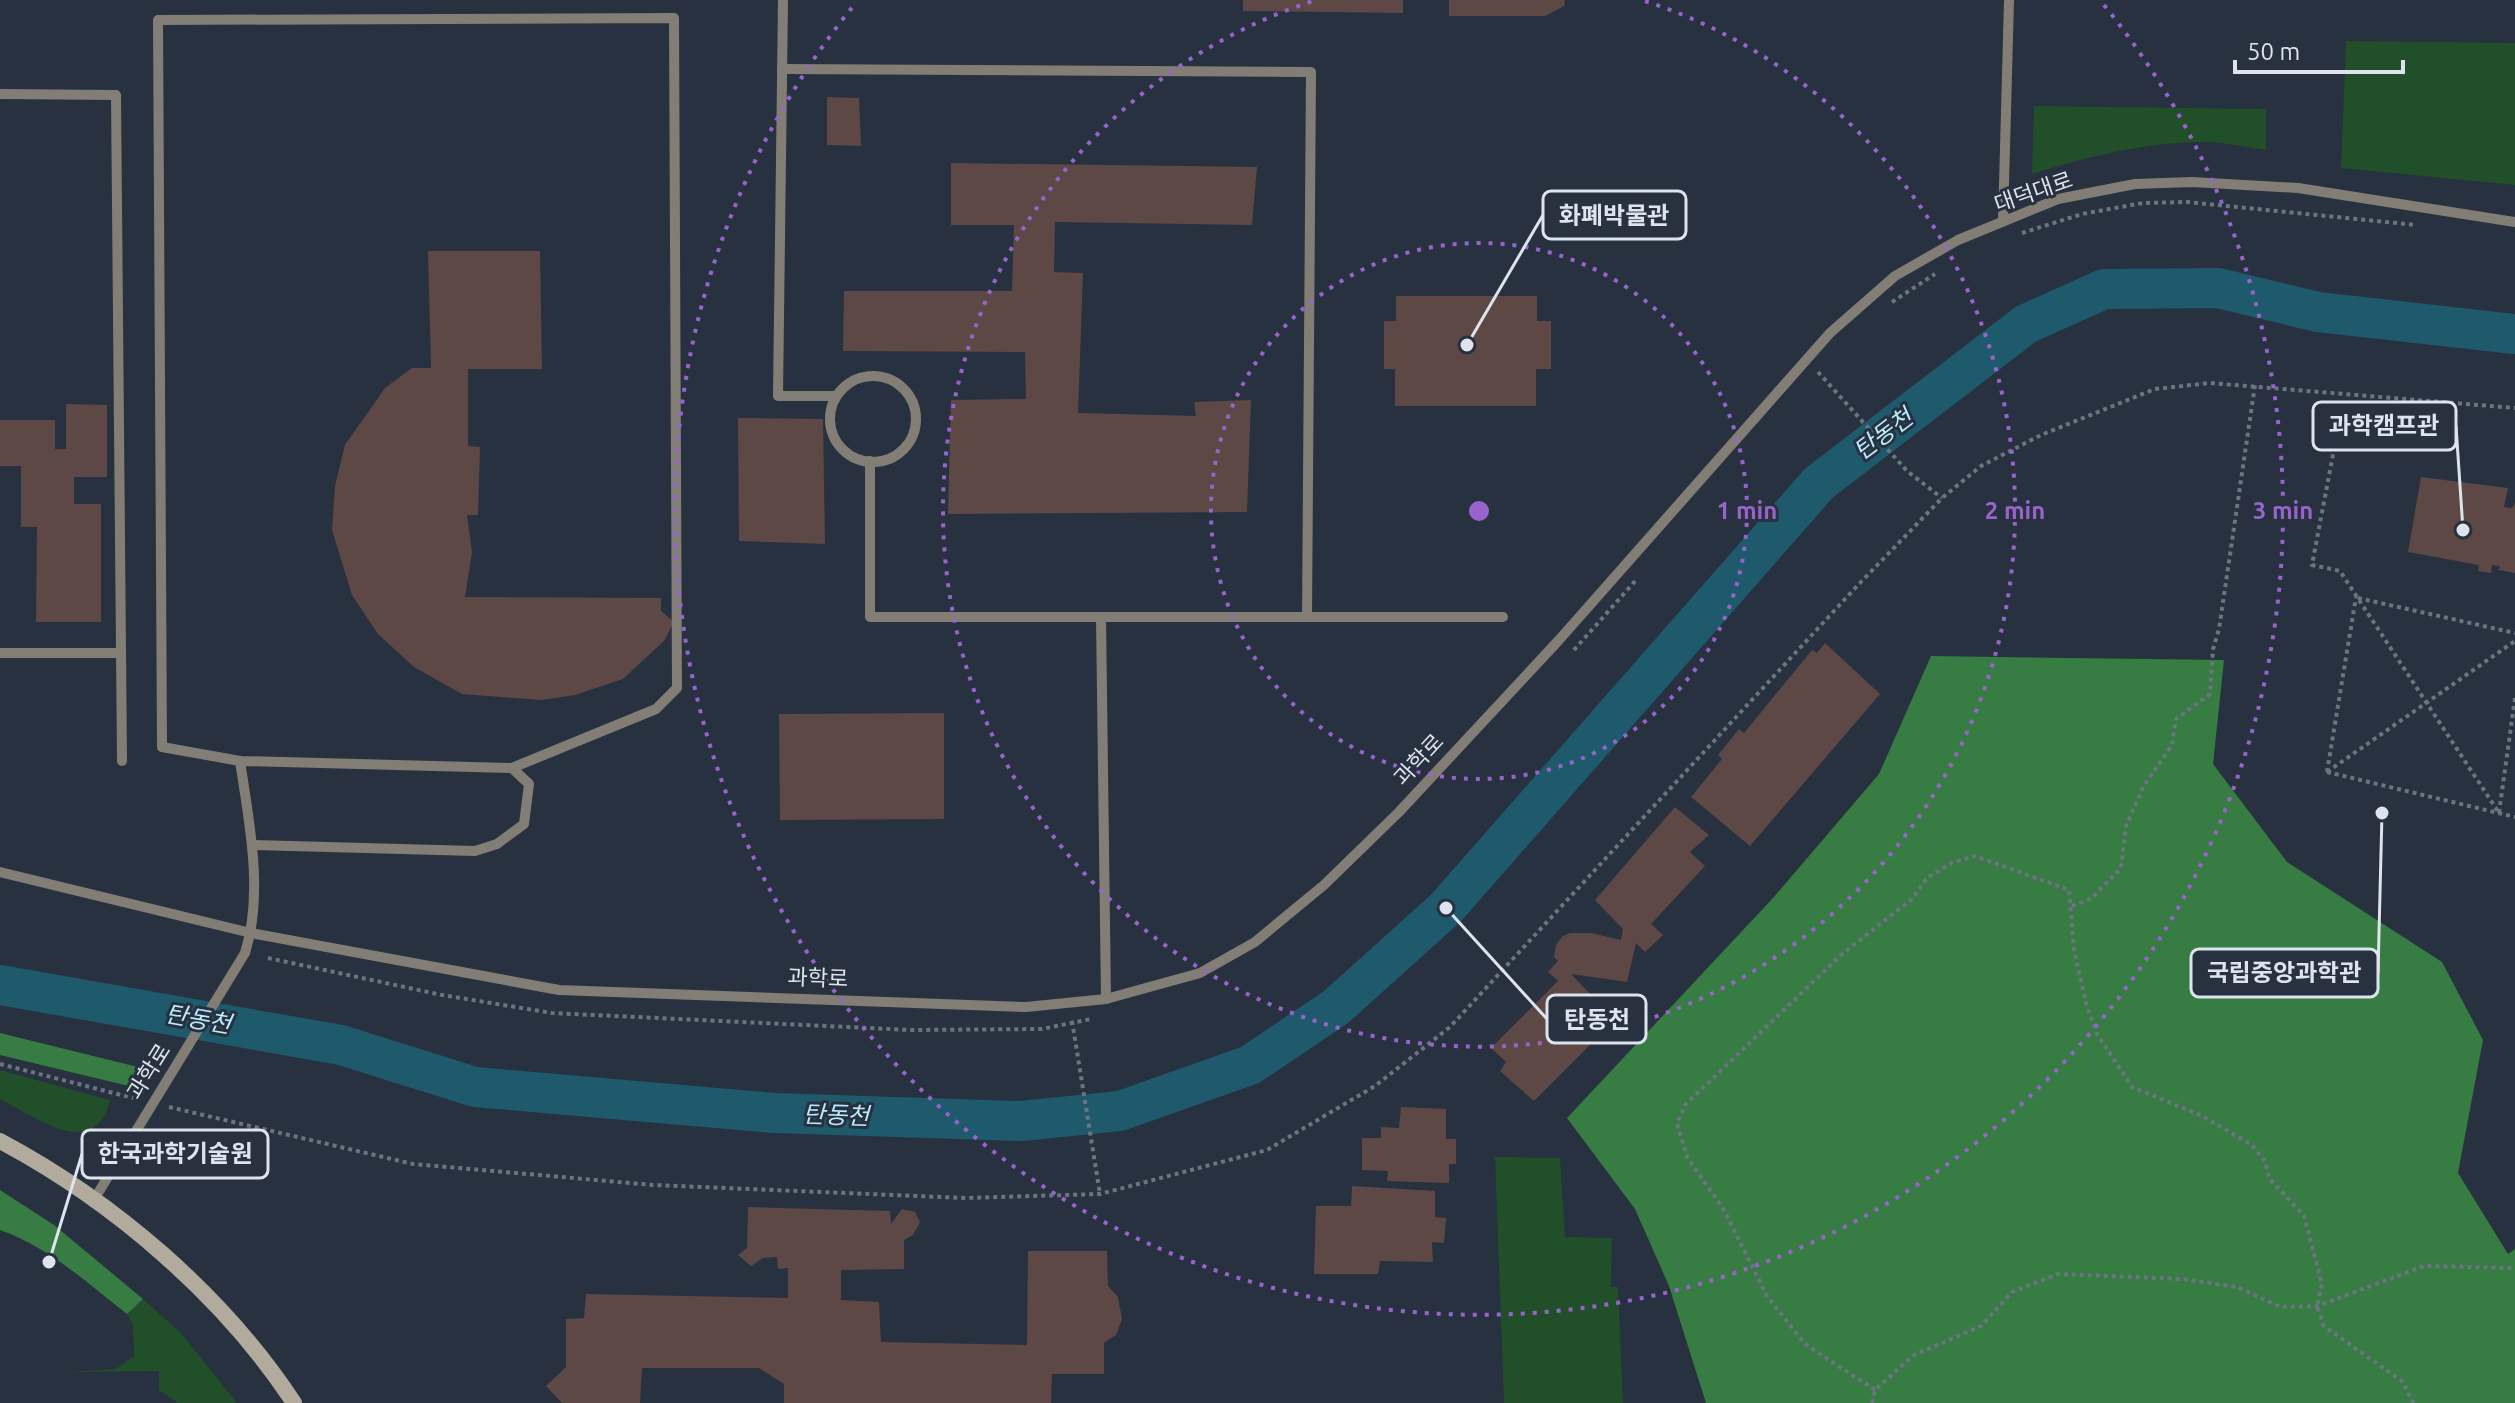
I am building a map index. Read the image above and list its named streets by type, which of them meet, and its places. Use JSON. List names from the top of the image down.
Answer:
{
  "streets": {
    "lane": ["대덕대로", "과학로"]
  },
  "crossings": [
    ["대덕대로", "과학로"]
  ],
  "water": ["탄동천"],
  "places": [
    "화폐박물관",
    "과학캠프관",
    "국립중앙과학관",
    "탄동천",
    "한국과학기술원"
  ],
  "scale_bar": "50 m",
  "rings": ["1 min", "2 min", "3 min"]
}
